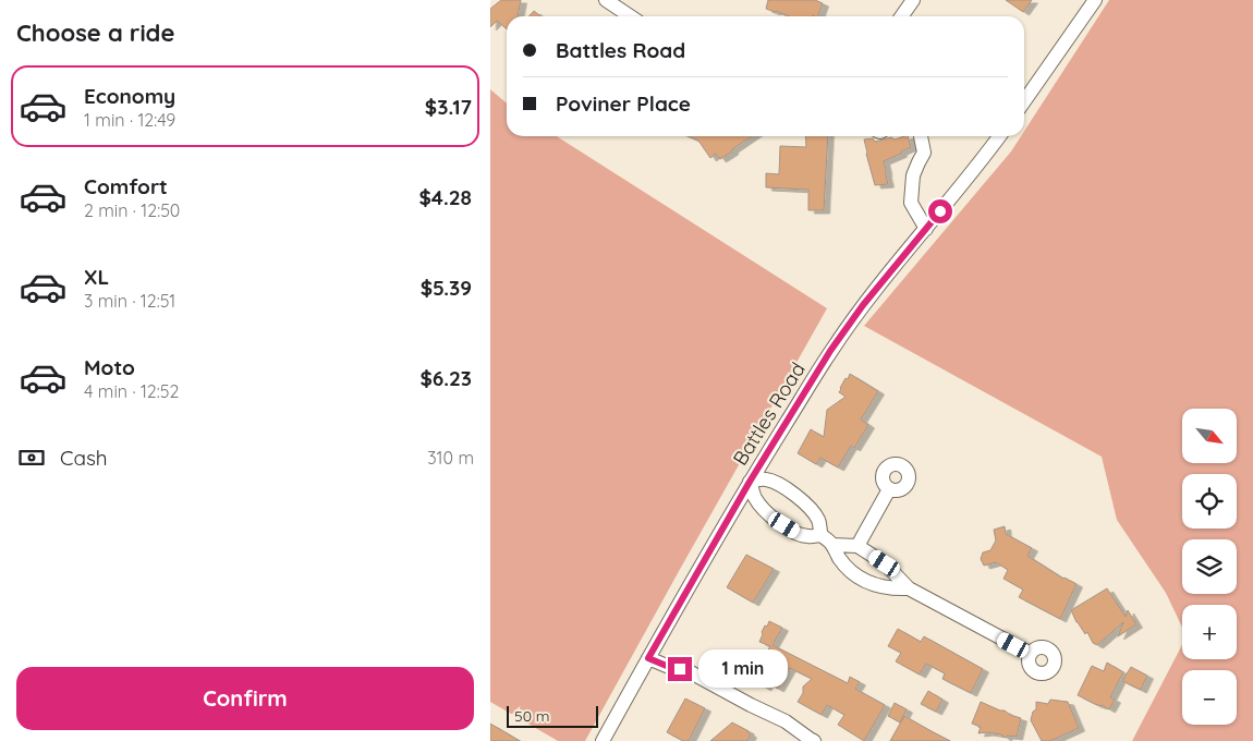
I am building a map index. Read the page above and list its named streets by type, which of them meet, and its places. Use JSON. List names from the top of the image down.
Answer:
{
  "streets": {
    "street": ["Battles Road"]
  },
  "scale_bar": "50 m",
  "north": "bottom right",
  "page": {
    "heading": "Choose a ride",
    "banner": ["Battles Road", "Poviner Place"],
    "list": [
      {
        "name": "Economy",
        "note": "1 min · 12:49",
        "value": "$3.17"
      },
      {
        "name": "Comfort",
        "note": "2 min · 12:50",
        "value": "$4.28"
      },
      {
        "name": "XL",
        "note": "3 min · 12:51",
        "value": "$5.39"
      },
      {
        "name": "Moto",
        "note": "4 min · 12:52",
        "value": "$6.23"
      }
    ],
    "map_buttons": ["+", "−"],
    "pay": ["Cash", "310 m"],
    "bubble": "1 min",
    "buttons": "Confirm",
    "scale": "50 m"
  }
}
